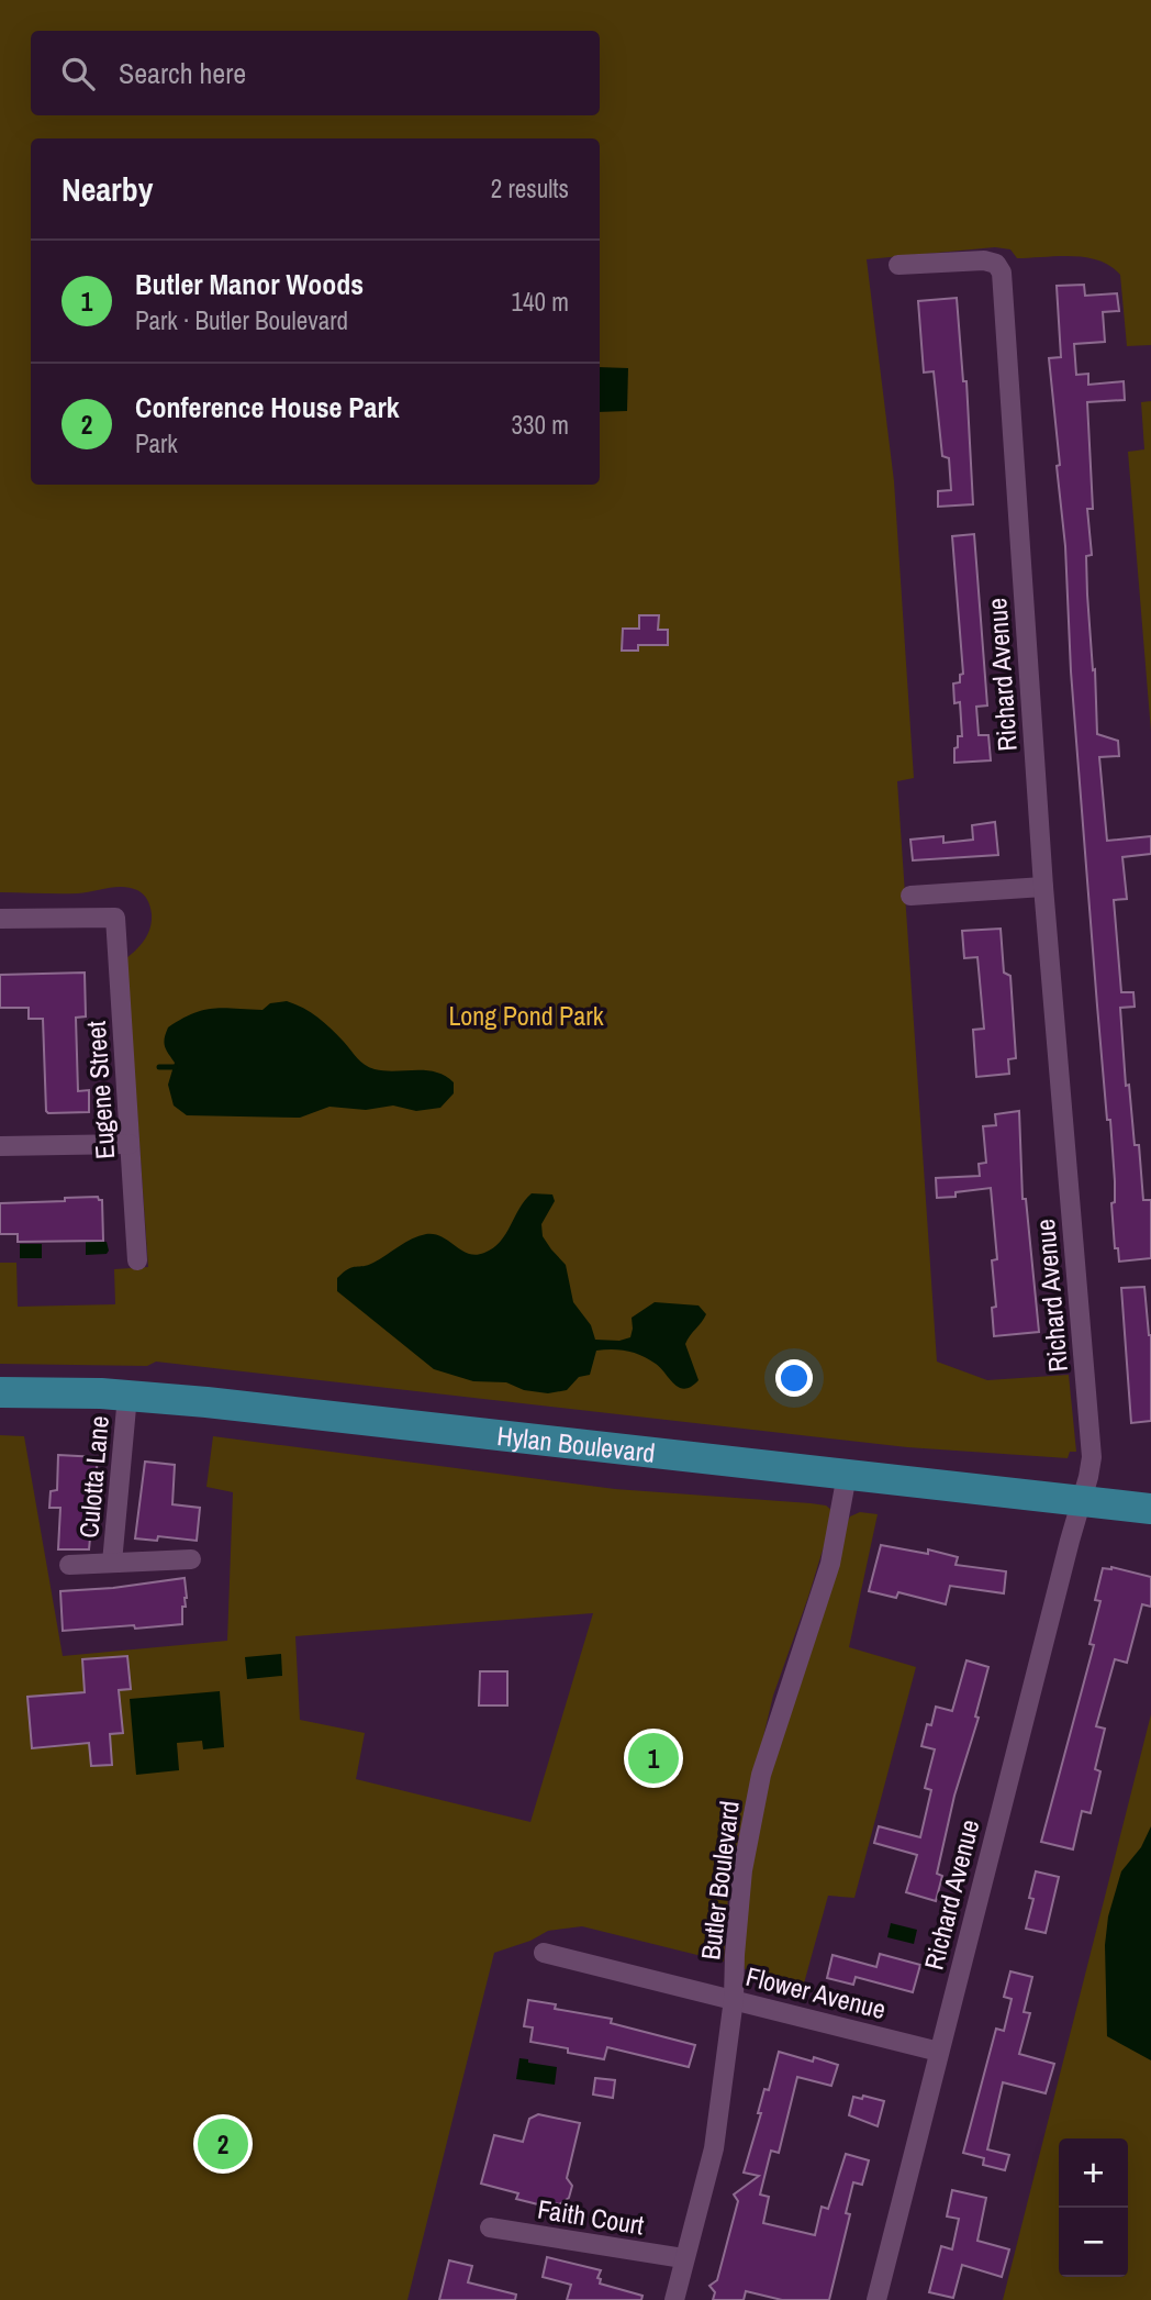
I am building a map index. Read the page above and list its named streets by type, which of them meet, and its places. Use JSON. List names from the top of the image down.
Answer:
{
  "streets": {
    "main road": ["Hylan Boulevard"],
    "street": [
      "Richard Avenue",
      "Eugene Street",
      "Culotta Lane",
      "Butler Boulevard",
      "Flower Avenue",
      "Faith Court"
    ]
  },
  "crossings": [
    ["Richard Avenue", "Hylan Boulevard"],
    ["Richard Avenue", "Flower Avenue"],
    ["Hylan Boulevard", "Culotta Lane"],
    ["Hylan Boulevard", "Butler Boulevard"],
    ["Butler Boulevard", "Flower Avenue"],
    ["Butler Boulevard", "Faith Court"]
  ],
  "parks": ["Long Pond Park"],
  "page": {
    "search": "Search here",
    "heading": ["Nearby", "2 results"],
    "list": [
      {
        "mark": "1",
        "name": "Butler Manor Woods",
        "note": "Park · Butler Boulevard",
        "value": "140 m"
      },
      {
        "mark": "2",
        "name": "Conference House Park",
        "note": "Park",
        "value": "330 m"
      }
    ],
    "pins": ["1", "2"],
    "map_buttons": ["+", "−"]
  }
}
